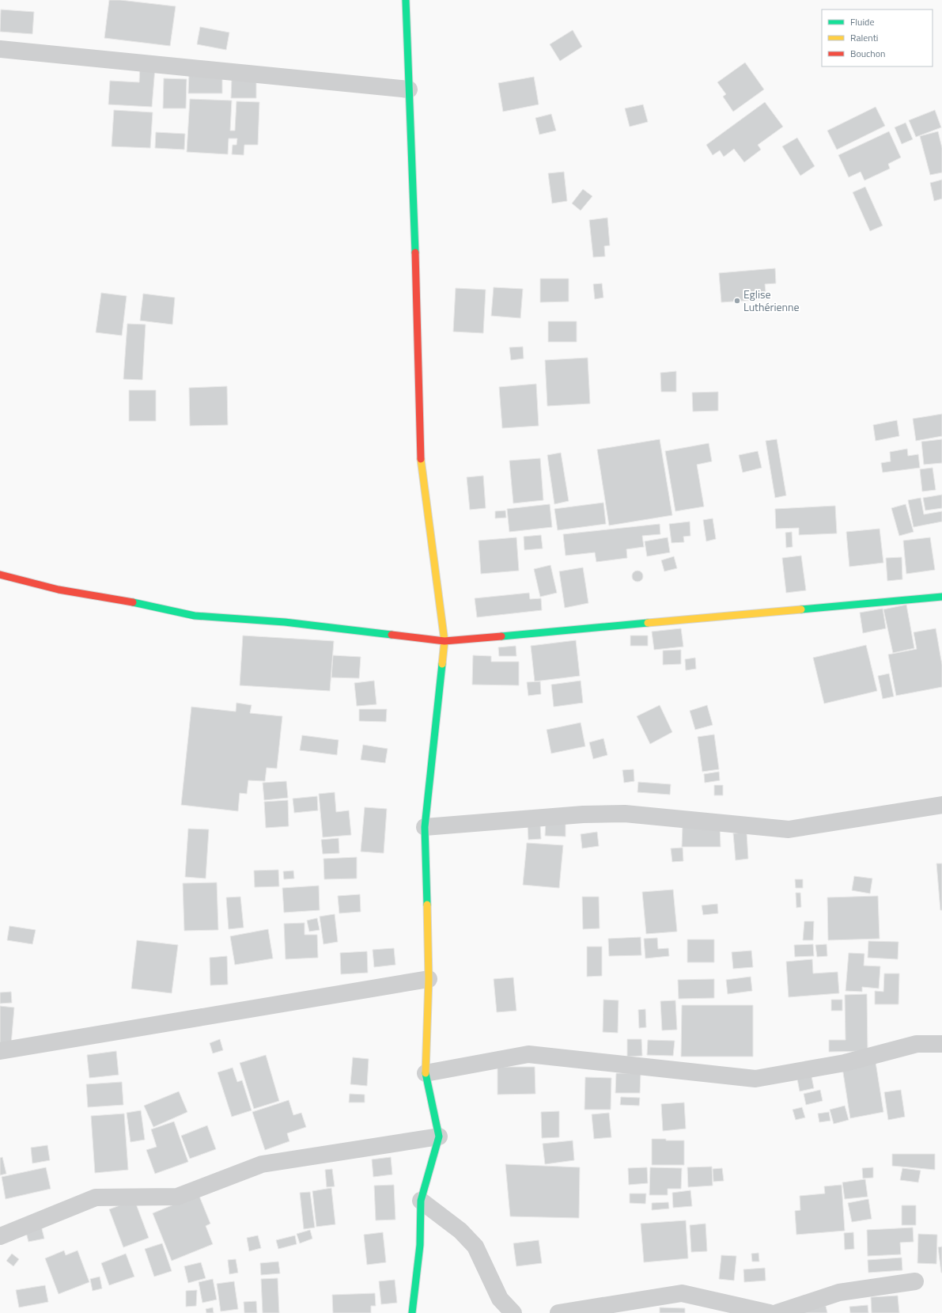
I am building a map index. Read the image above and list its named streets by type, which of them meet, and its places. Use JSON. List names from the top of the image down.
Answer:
{
  "places": ["Eglise Luthérienne"],
  "legend": ["Fluide", "Ralenti", "Bouchon"]
}
